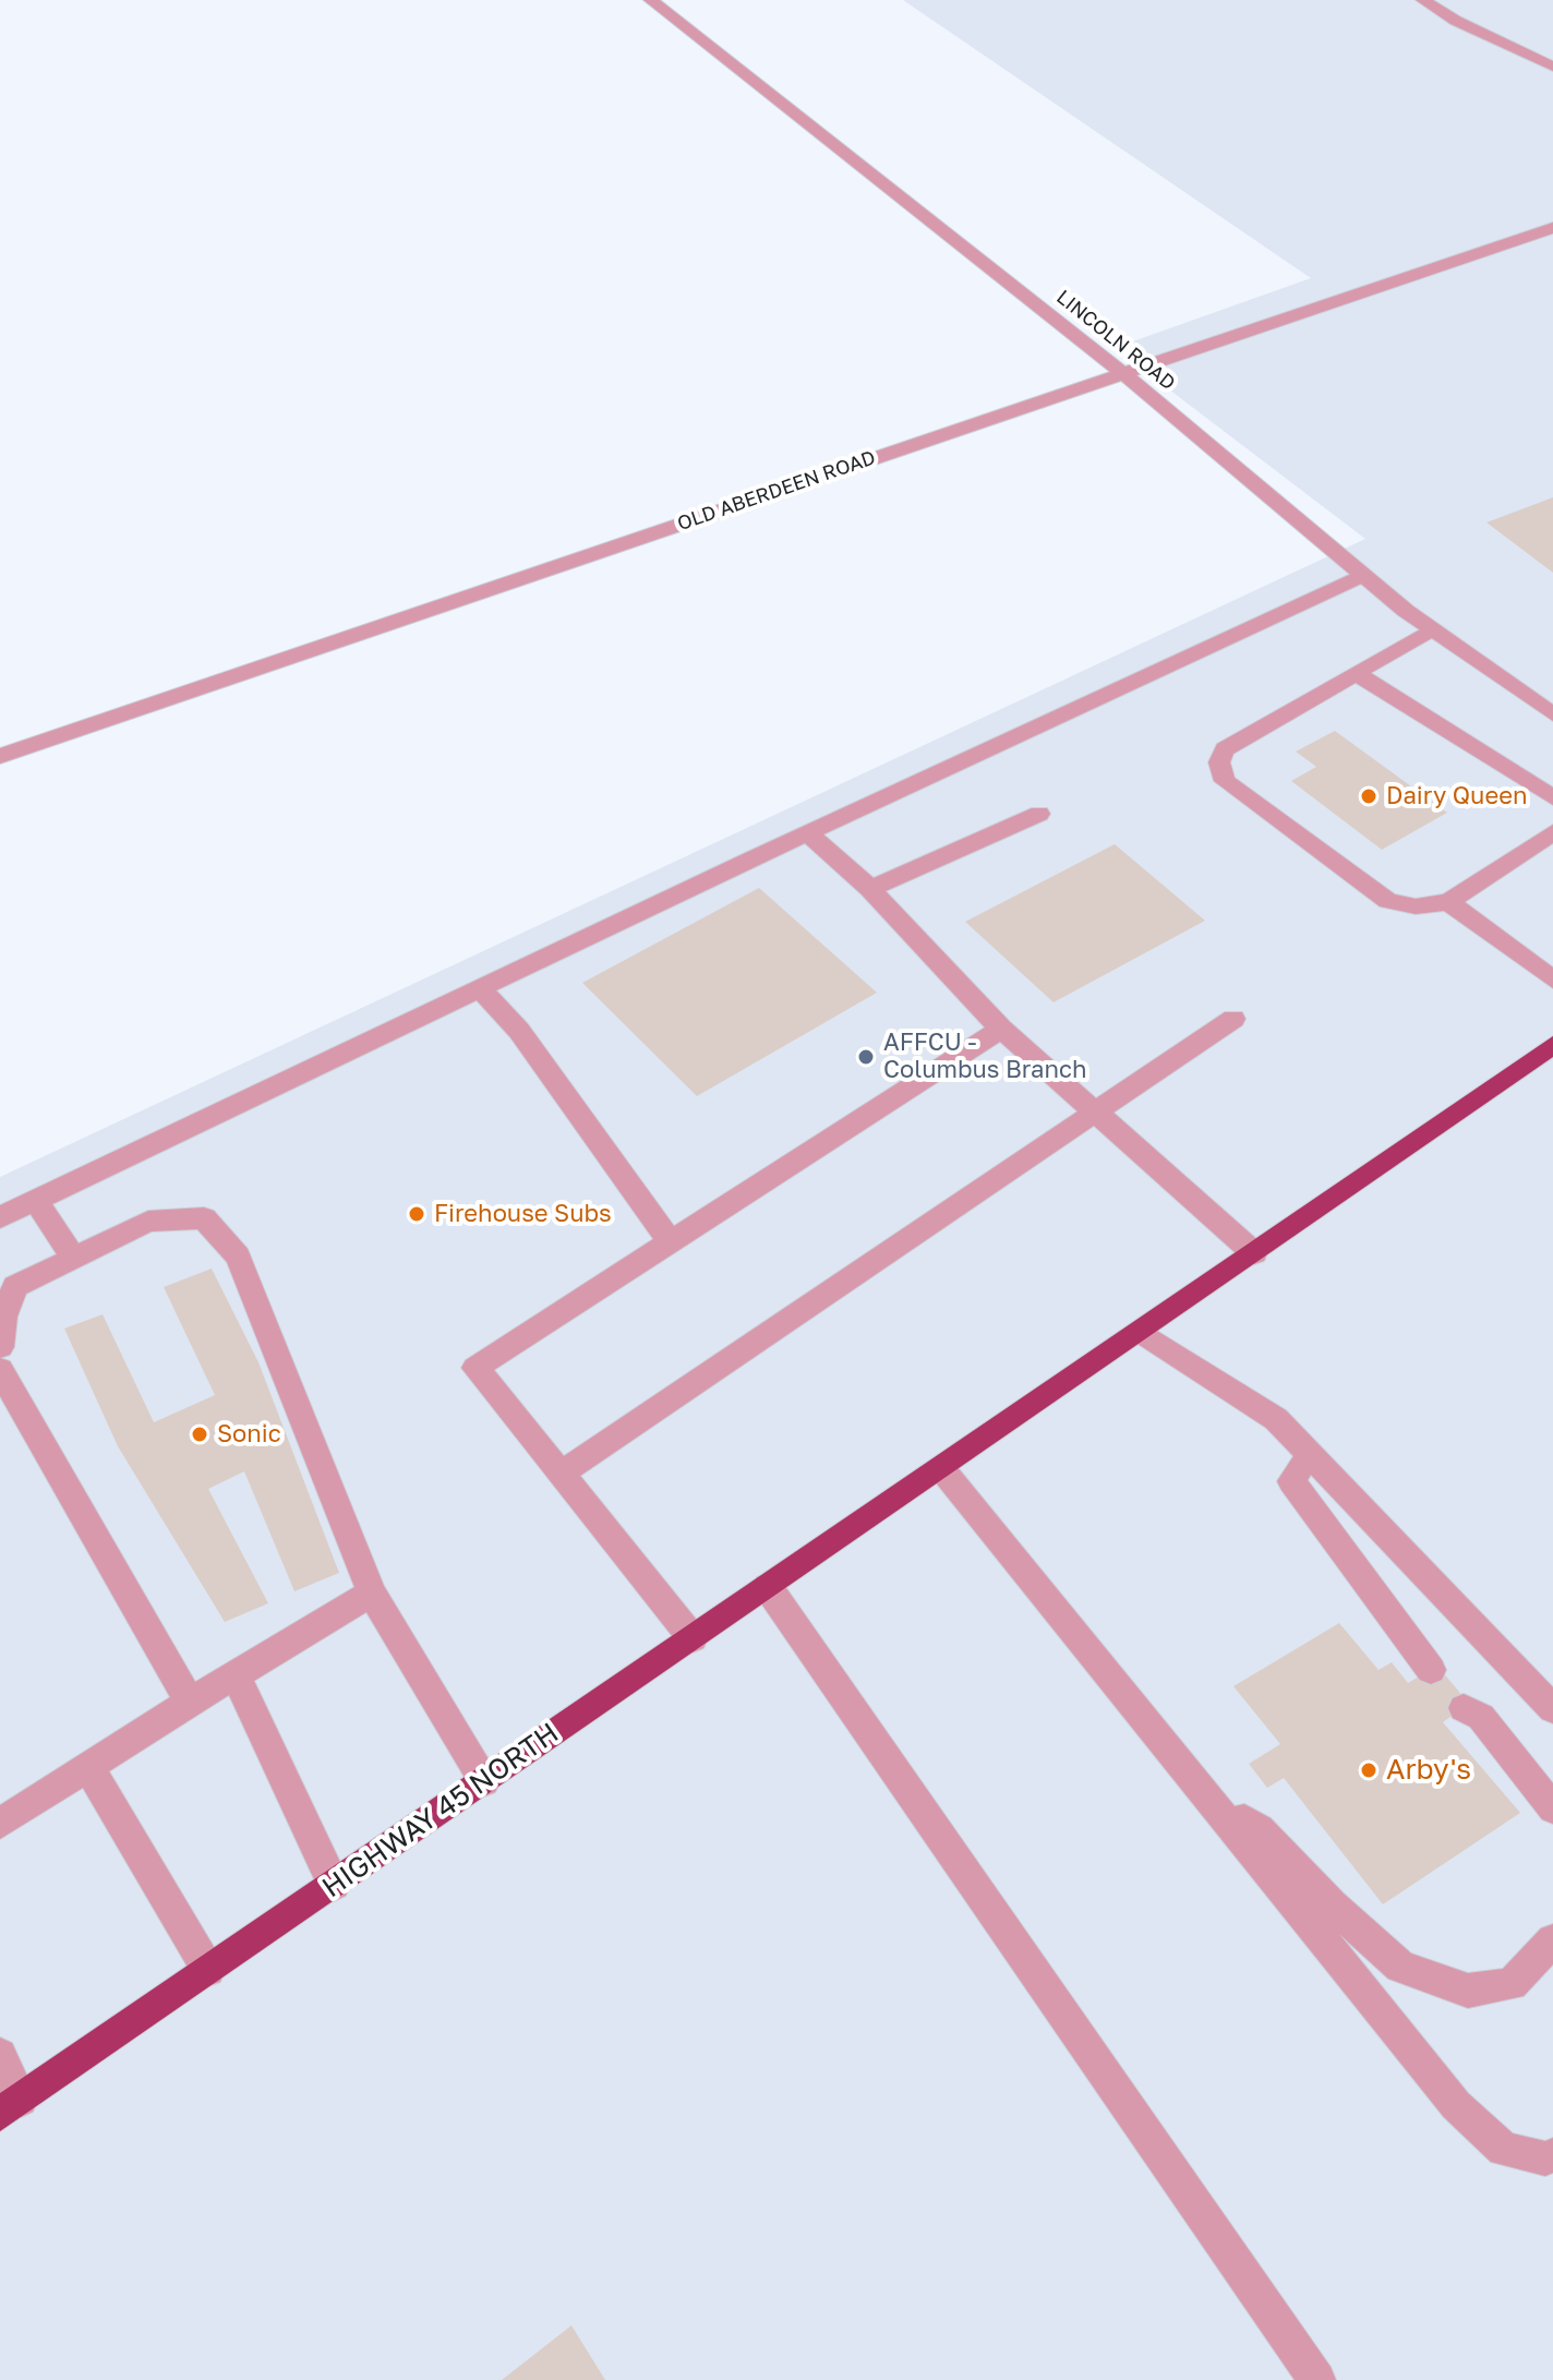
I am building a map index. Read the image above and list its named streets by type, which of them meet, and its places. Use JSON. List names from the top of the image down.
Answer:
{
  "streets": {
    "highway": ["HIGHWAY 45 NORTH"],
    "street": ["LINCOLN ROAD", "OLD ABERDEEN ROAD"]
  },
  "crossings": [
    ["LINCOLN ROAD", "OLD ABERDEEN ROAD"]
  ],
  "places": [
    "Dairy Queen",
    "AFFCU - Columbus Branch",
    "Firehouse Subs",
    "Sonic",
    "Arby's"
  ]
}
